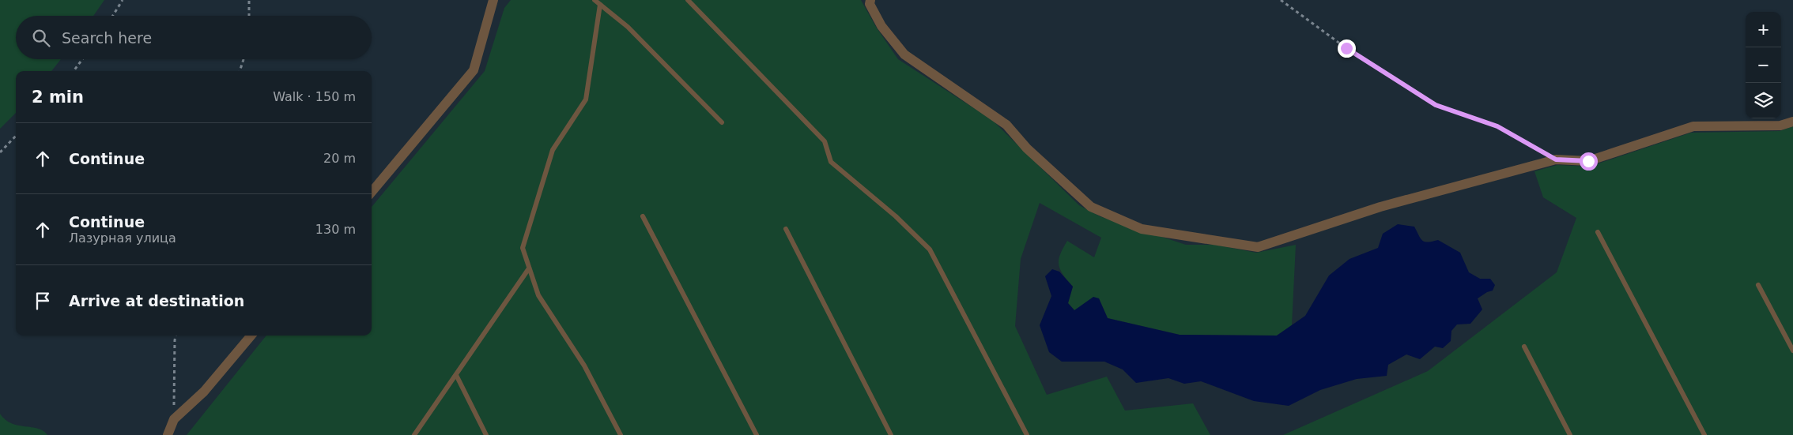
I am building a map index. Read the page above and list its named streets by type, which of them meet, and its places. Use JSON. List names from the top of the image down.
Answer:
{
  "page": {
    "map_buttons": ["+", "−"],
    "search": "Search here",
    "heading": ["2 min", "Walk · 150 m"],
    "list": [
      ["Continue", "20 m"],
      ["Continue", "Лазурная улица", "130 m"],
      "Arrive at destination"
    ]
  }
}
